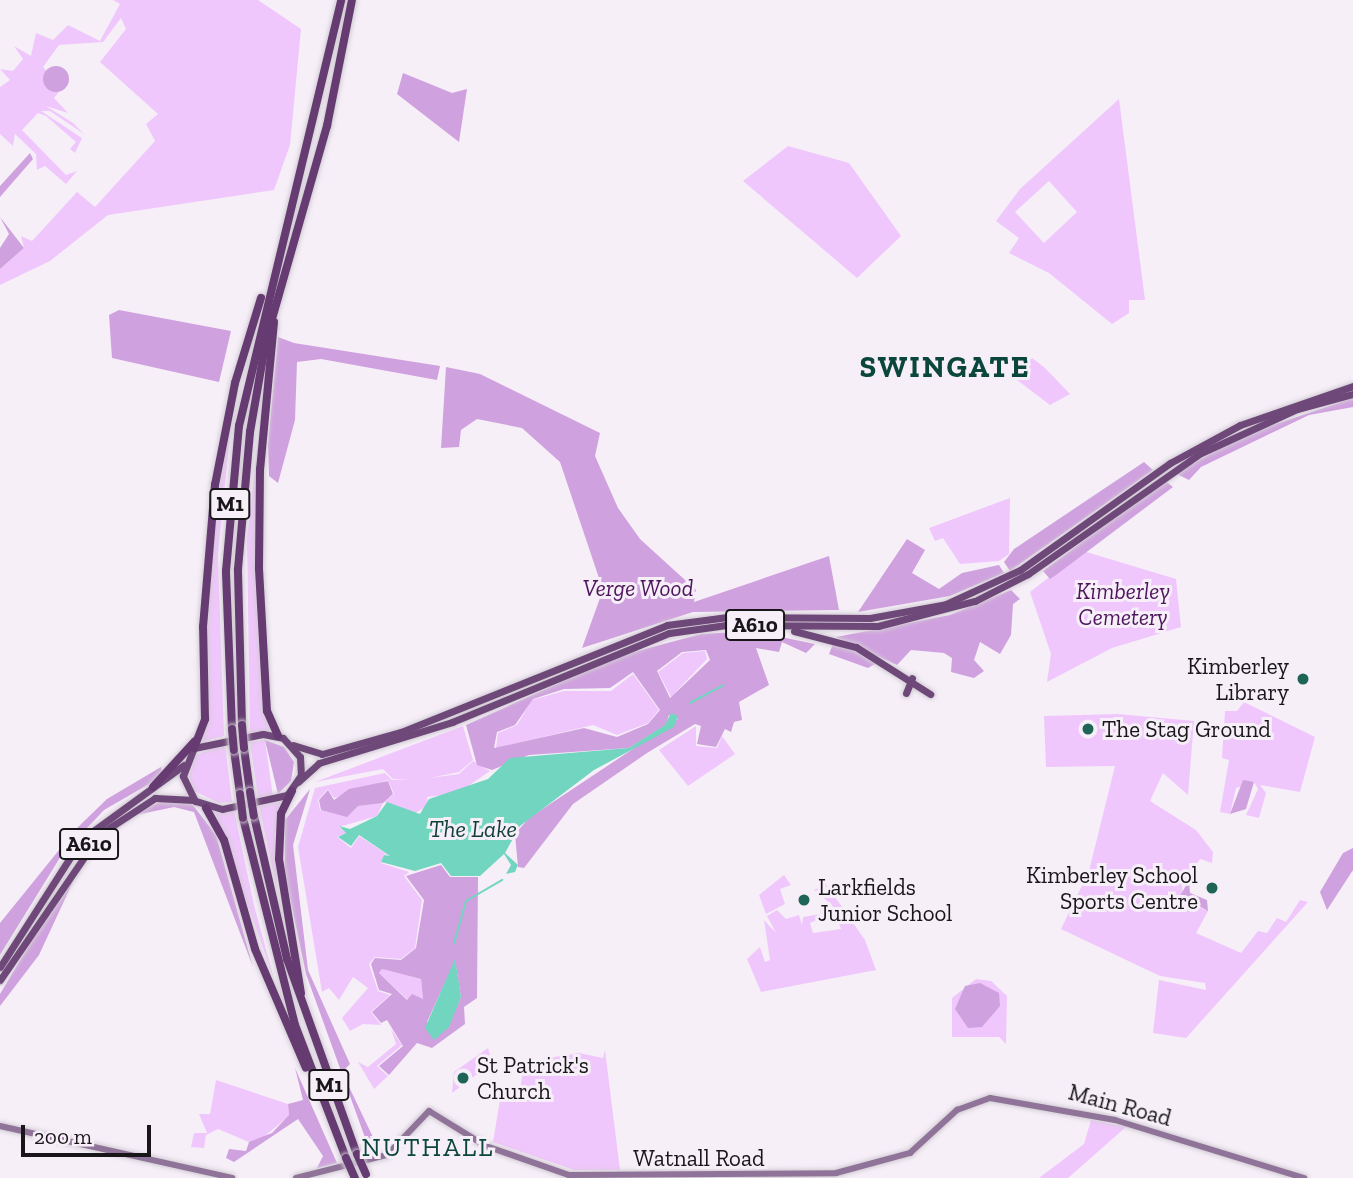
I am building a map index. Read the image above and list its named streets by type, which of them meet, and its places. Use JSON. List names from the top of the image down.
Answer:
{
  "streets": {
    "highway": ["M1", "A610"],
    "main road": ["Main Road", "Watnall Road"]
  },
  "crossings": [
    ["M1", "A610"],
    ["Main Road", "Watnall Road"]
  ],
  "districts": ["SWINGATE", "NUTHALL"],
  "water": ["The Lake"],
  "parks": ["Verge Wood", "Kimberley Cemetery"],
  "places": [
    "Kimberley Library",
    "The Stag Ground",
    "Kimberley School Sports Centre",
    "Larkfields Junior School",
    "St Patrick's Church"
  ],
  "scale_bar": "200 m"
}
